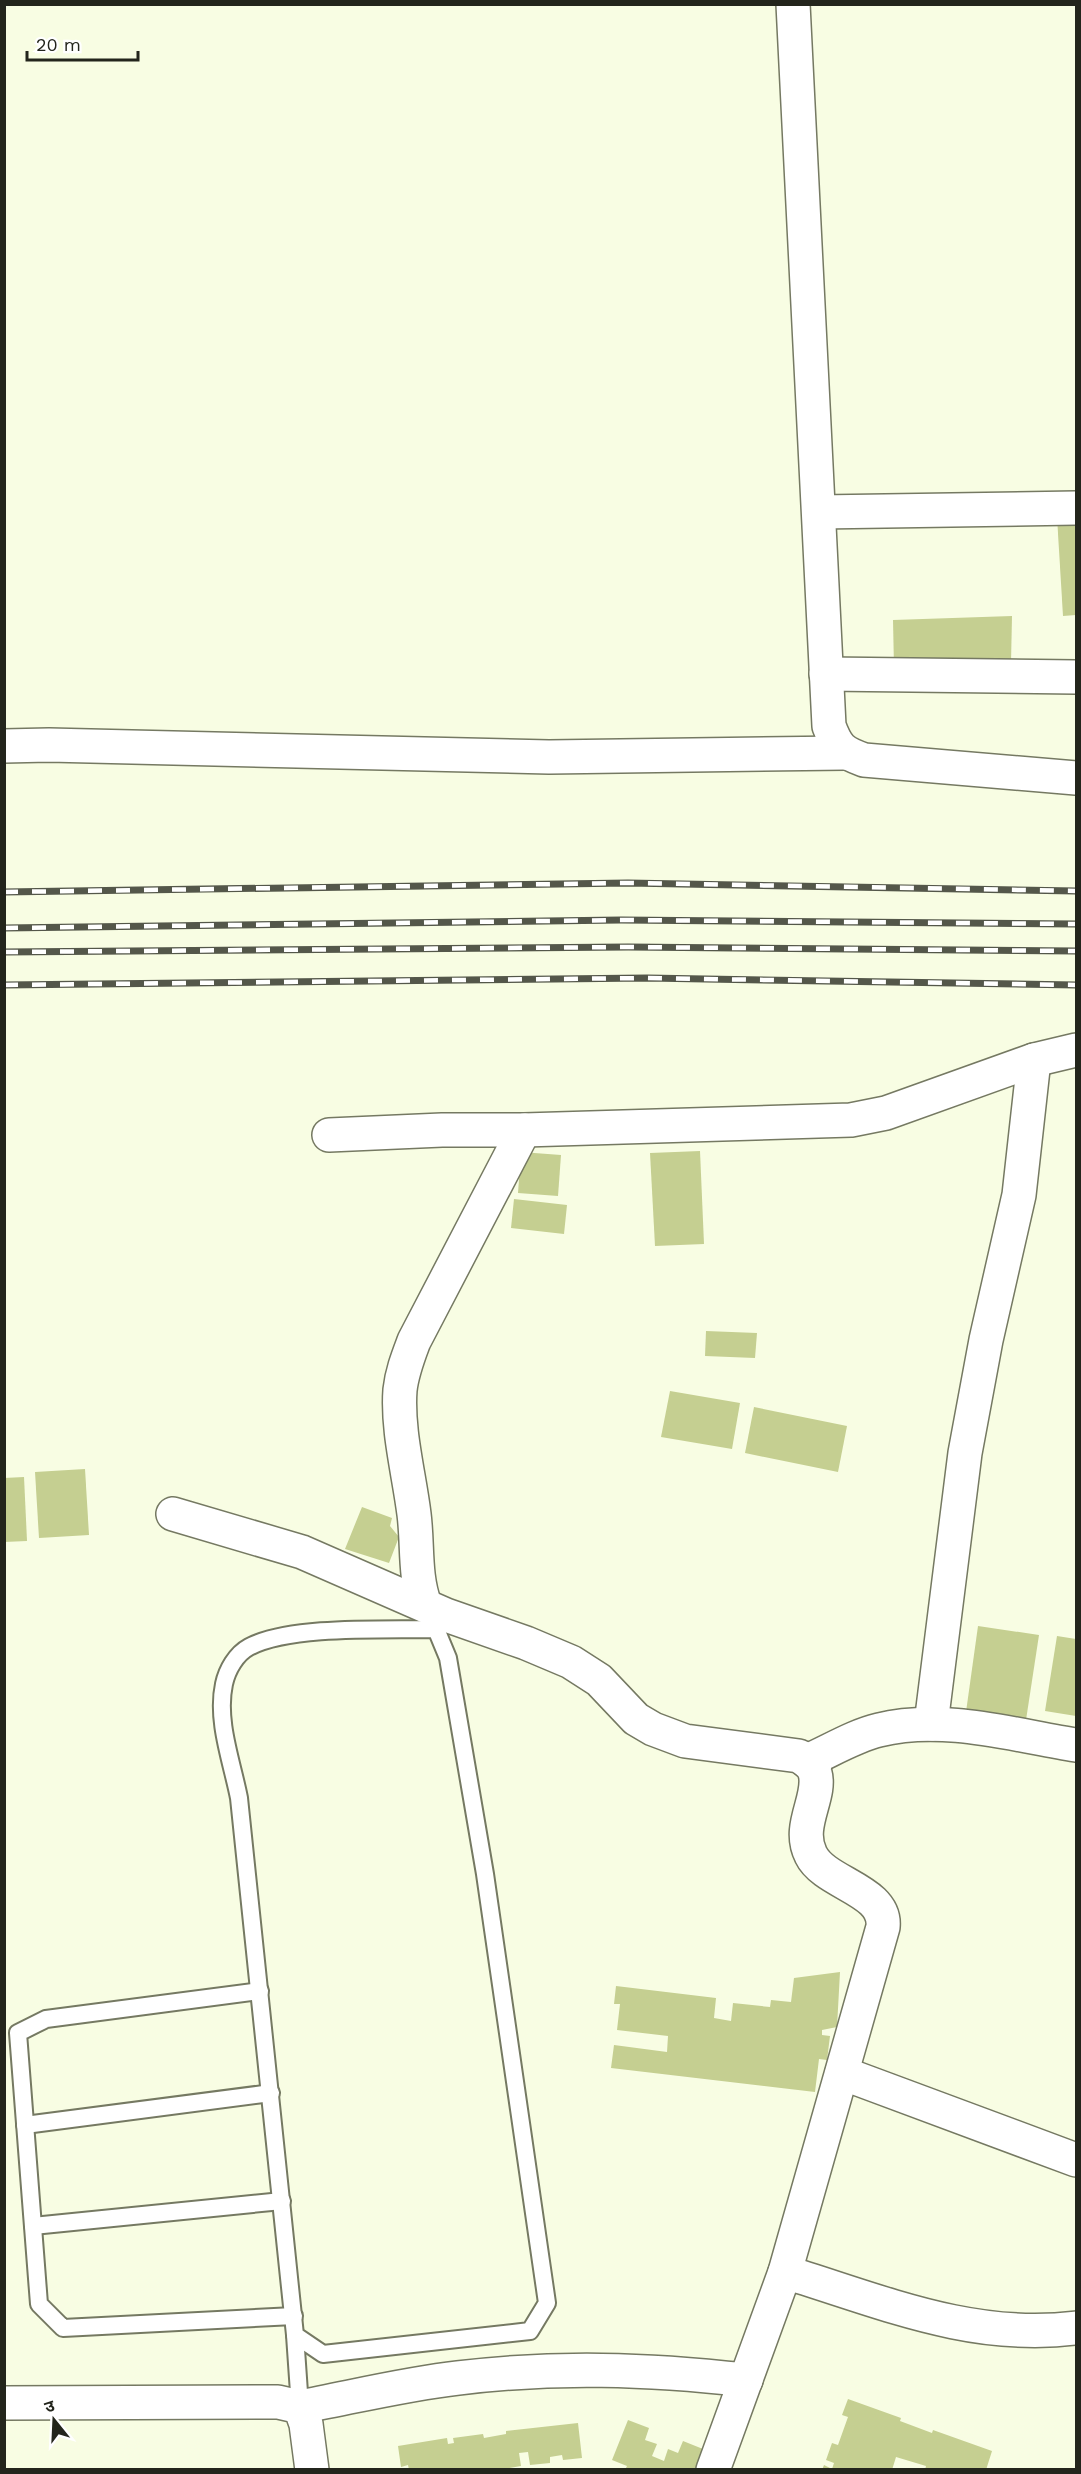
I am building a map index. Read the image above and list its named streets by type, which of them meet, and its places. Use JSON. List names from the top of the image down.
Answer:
{
  "scale_bar": "20 m",
  "north": "top"
}
